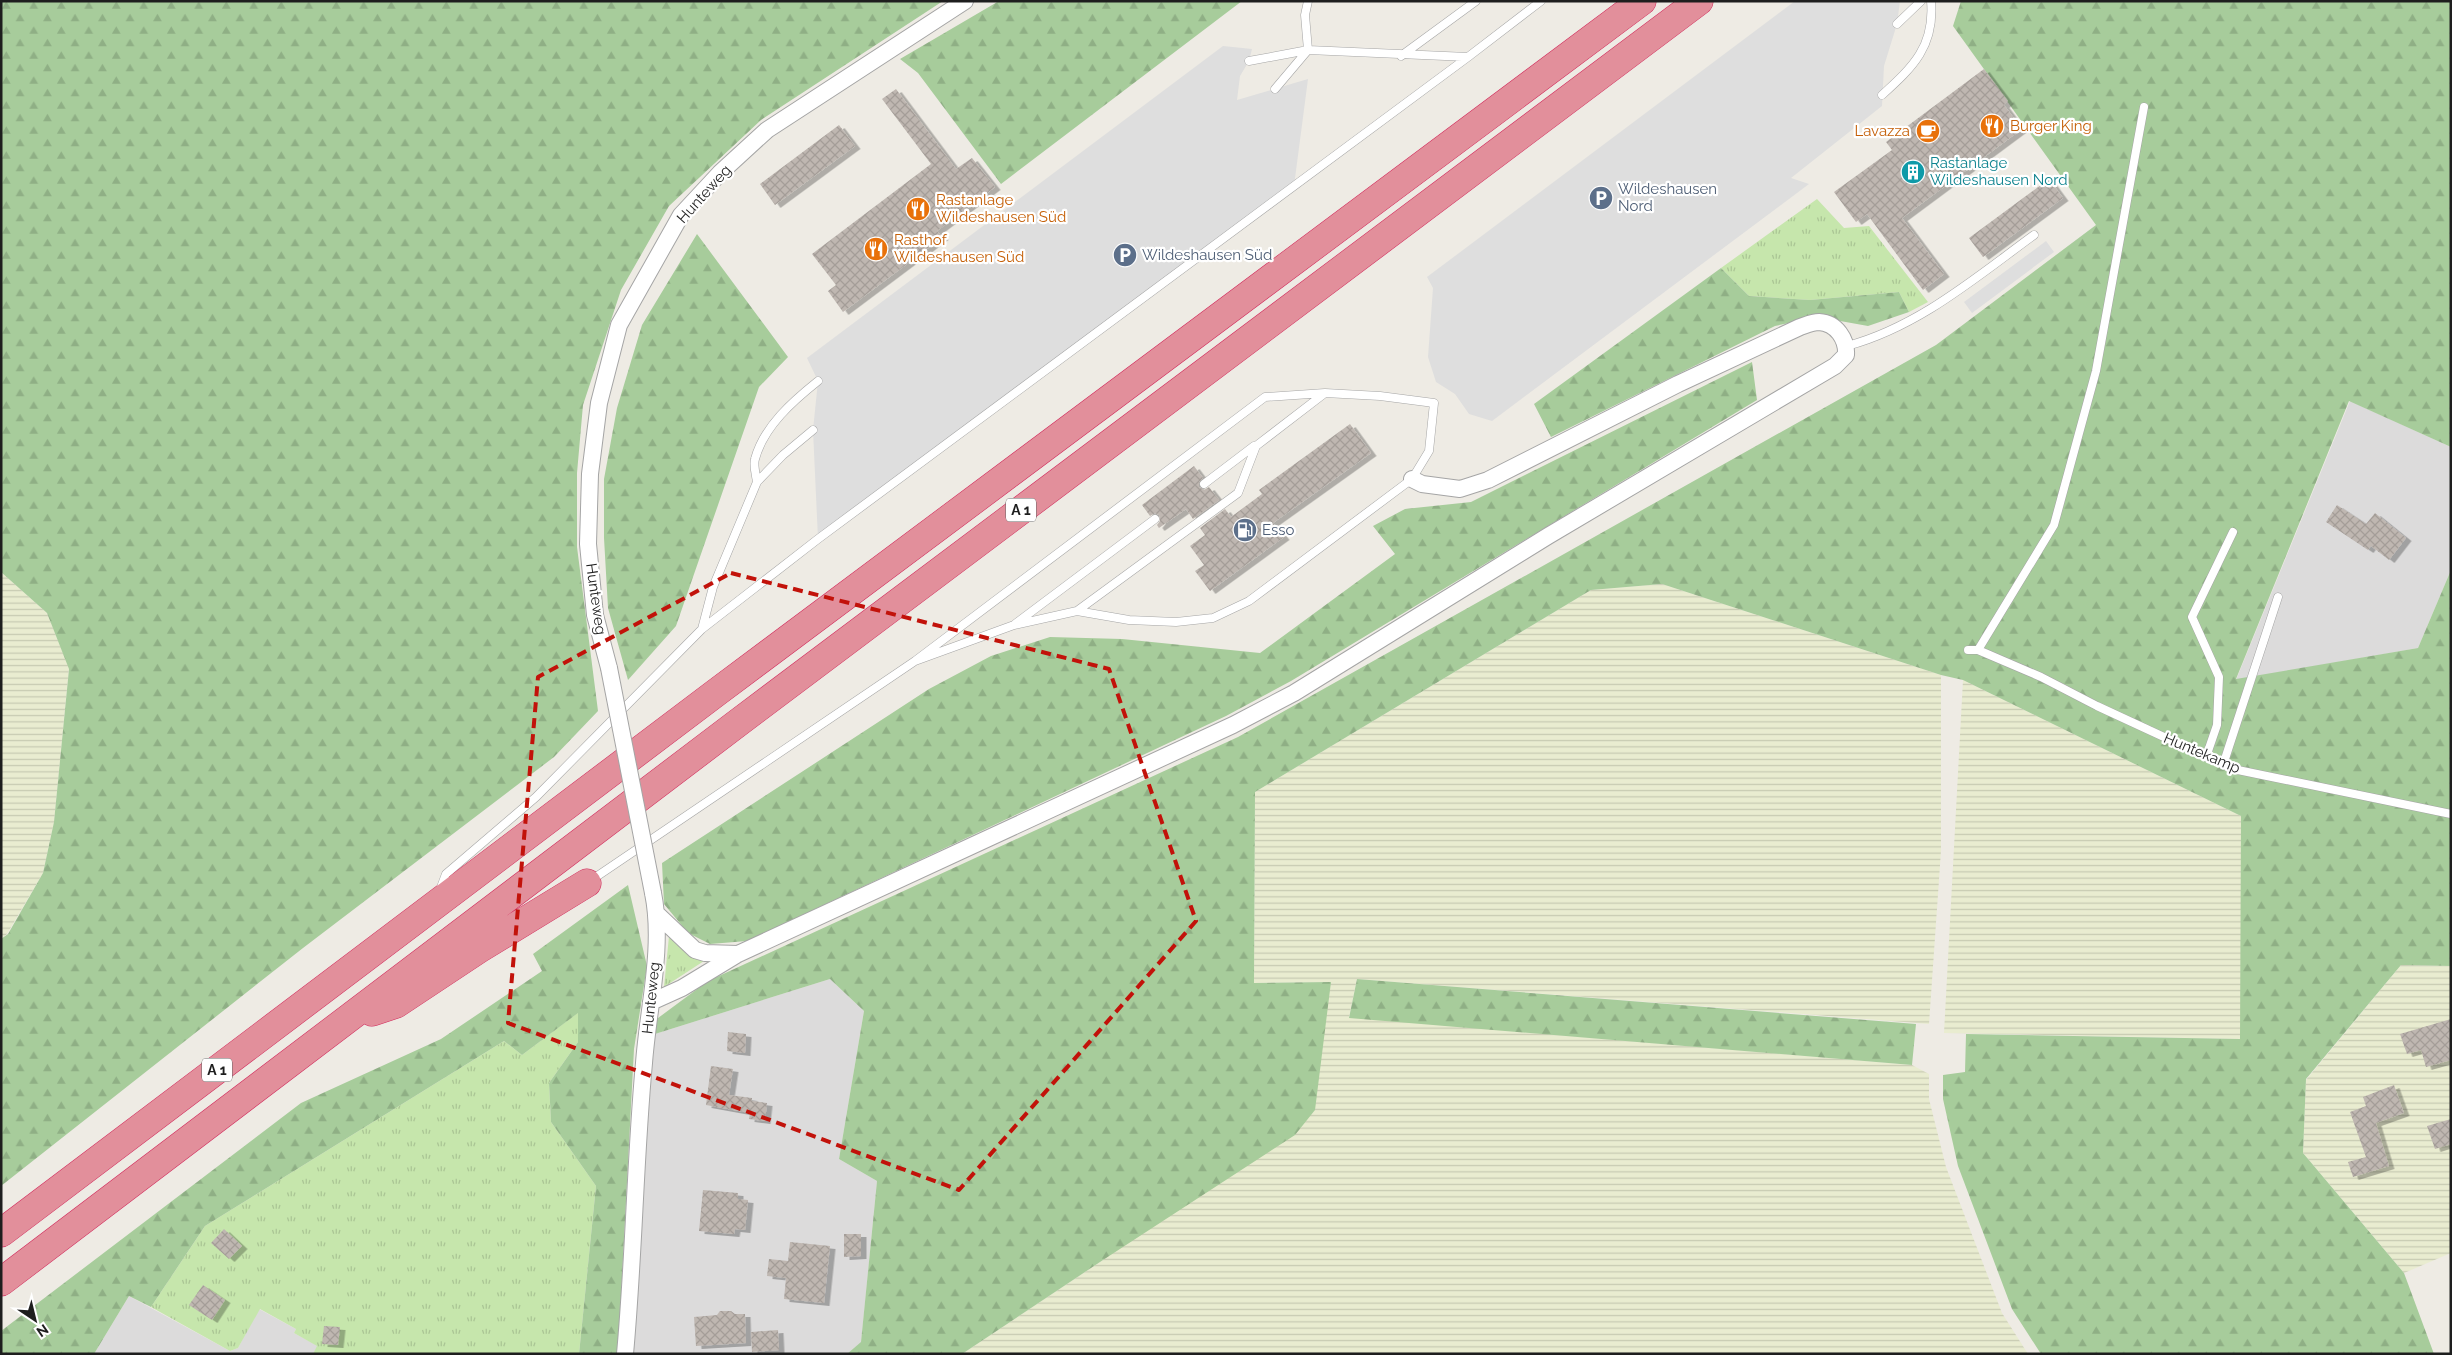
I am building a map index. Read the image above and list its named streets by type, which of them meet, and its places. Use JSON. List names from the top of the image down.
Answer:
{
  "streets": {
    "highway": ["A 1"],
    "street": ["Hunteweg"],
    "lane": ["Huntekamp"]
  },
  "places": {
    "restaurant": ["Burger King", "Rastanlage Wildeshausen Süd", "Rasthof Wildeshausen Süd"],
    "cafe": ["Lavazza"],
    "building": ["Rastanlage Wildeshausen Nord"],
    "parking": ["Wildeshausen Nord", "Wildeshausen Süd"],
    "fuel station": ["Esso"]
  },
  "north": "bottom right"
}
